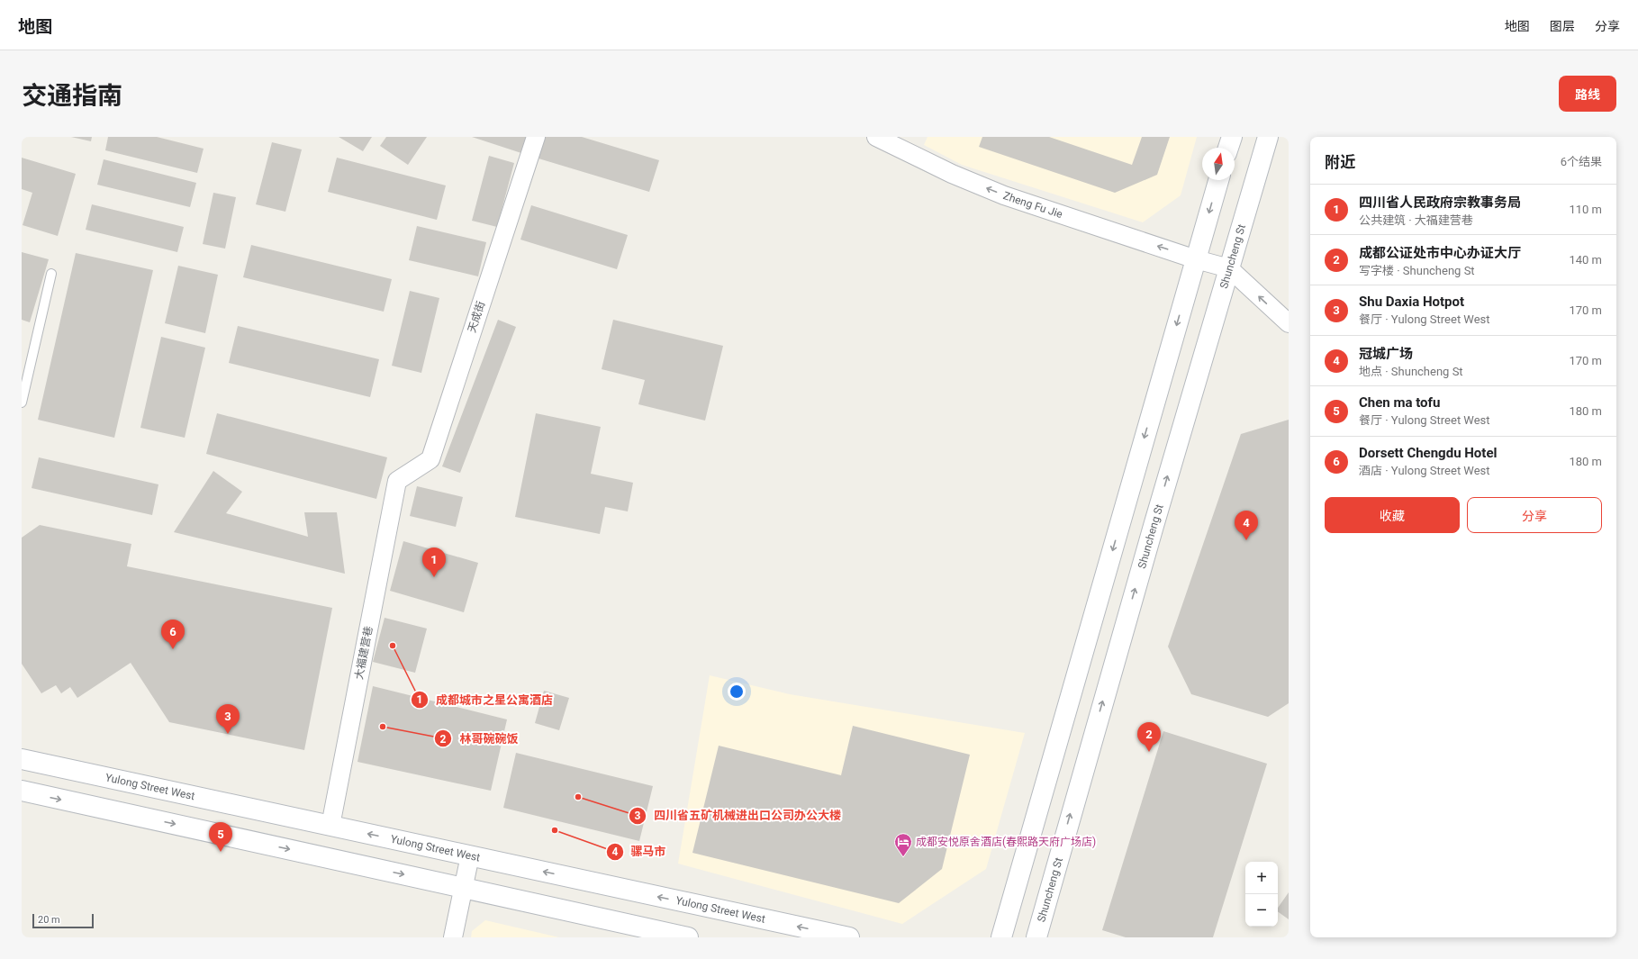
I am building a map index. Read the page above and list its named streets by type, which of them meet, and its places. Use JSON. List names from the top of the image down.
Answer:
{
  "streets": {
    "main road": ["Shuncheng St", "Yulong Street West"],
    "street": ["Zheng Fu Jie", "天成街", "大福建营巷"]
  },
  "crossings": [
    ["Zheng Fu Jie", "Shuncheng St"],
    ["天成街", "大福建营巷"],
    ["大福建营巷", "Yulong Street West"]
  ],
  "one_way": ["Zheng Fu Jie"],
  "places": {
    "other": [
      "成都城市之星公寓酒店",
      "林哥碗碗饭",
      "四川省五矿机械进出口公司办公大楼",
      "骡马市"
    ],
    "hotel": ["成都安悦原舍酒店(春熙路天府广场店)"]
  },
  "scale_bar": "20 m",
  "north": "top",
  "page": {
    "header": "地图",
    "nav": ["地图", "图层", "分享"],
    "title": "交通指南",
    "buttons": [
      "路线",
      ["收藏", "分享"]
    ],
    "heading": ["附近", "6个结果"],
    "list": [
      {
        "mark": "1",
        "name": "四川省人民政府宗教事务局",
        "note": "公共建筑 · 大福建营巷",
        "value": "110 m"
      },
      {
        "mark": "2",
        "name": "成都公证处市中心办证大厅",
        "note": "写字楼 · Shuncheng St",
        "value": "140 m"
      },
      {
        "mark": "3",
        "name": "Shu Daxia Hotpot",
        "note": "餐厅 · Yulong Street West",
        "value": "170 m"
      },
      {
        "mark": "4",
        "name": "冠城广场",
        "note": "地点 · Shuncheng St",
        "value": "170 m"
      },
      {
        "mark": "5",
        "name": "Chen ma tofu",
        "note": "餐厅 · Yulong Street West",
        "value": "180 m"
      },
      {
        "mark": "6",
        "name": "Dorsett Chengdu Hotel",
        "note": "酒店 · Yulong Street West",
        "value": "180 m"
      }
    ],
    "pins": [
      "4",
      "1",
      "6",
      "3",
      "2",
      "5"
    ],
    "map_buttons": ["+", "−"],
    "scale": "20 m"
  }
}
